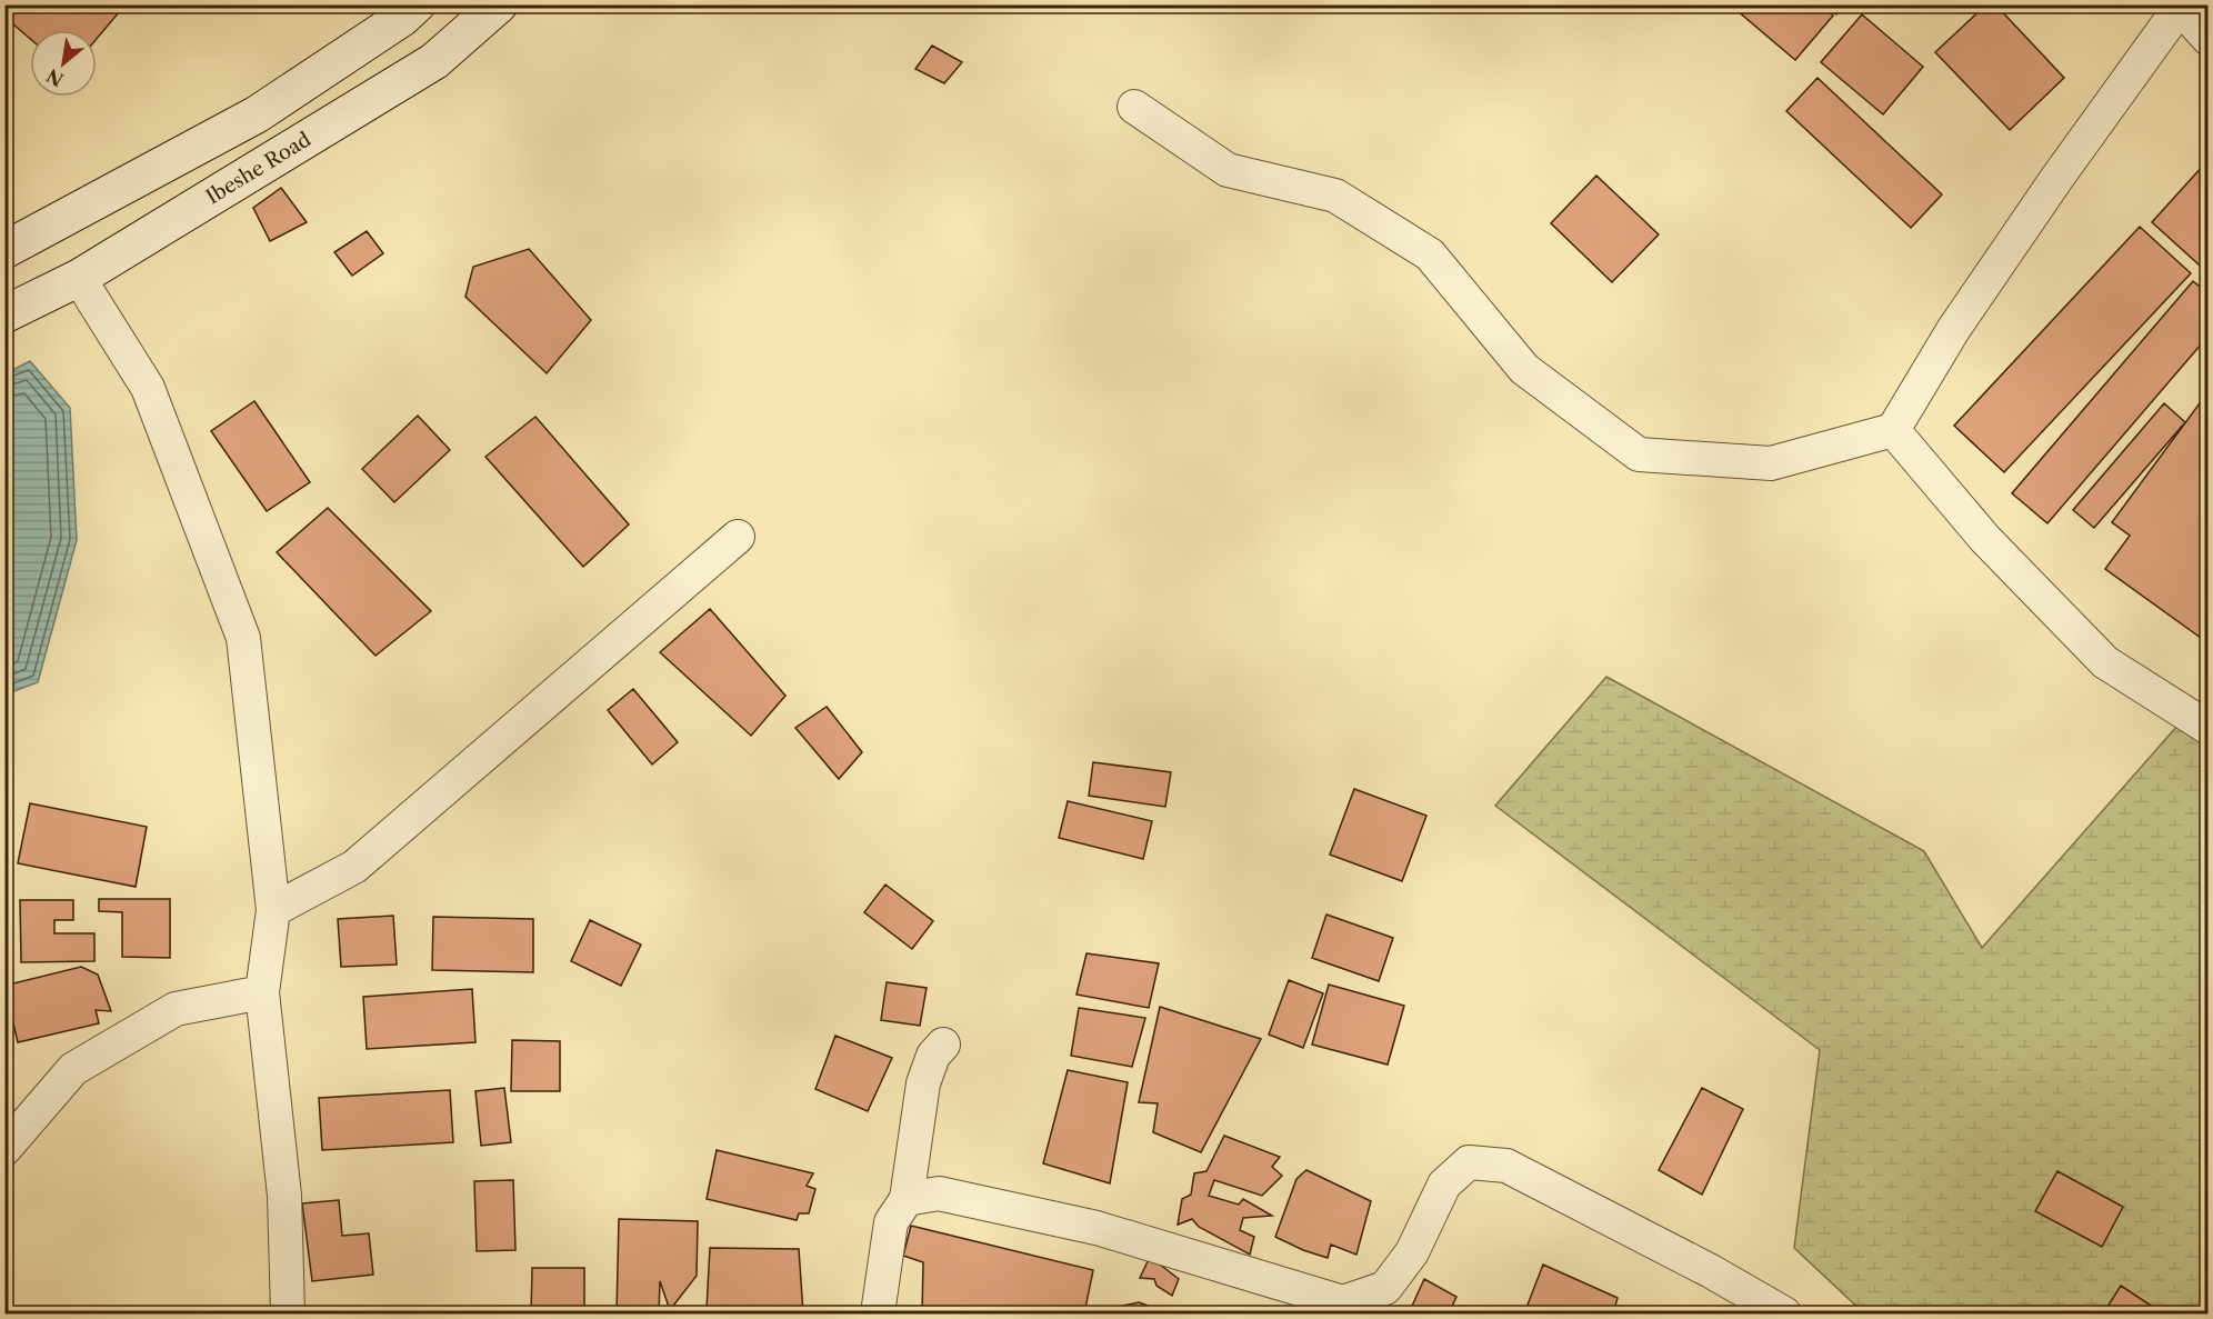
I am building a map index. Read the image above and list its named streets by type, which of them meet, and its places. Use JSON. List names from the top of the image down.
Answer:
{
  "streets": {
    "main road": ["Ibeshe Road"]
  },
  "north": "bottom left"
}
